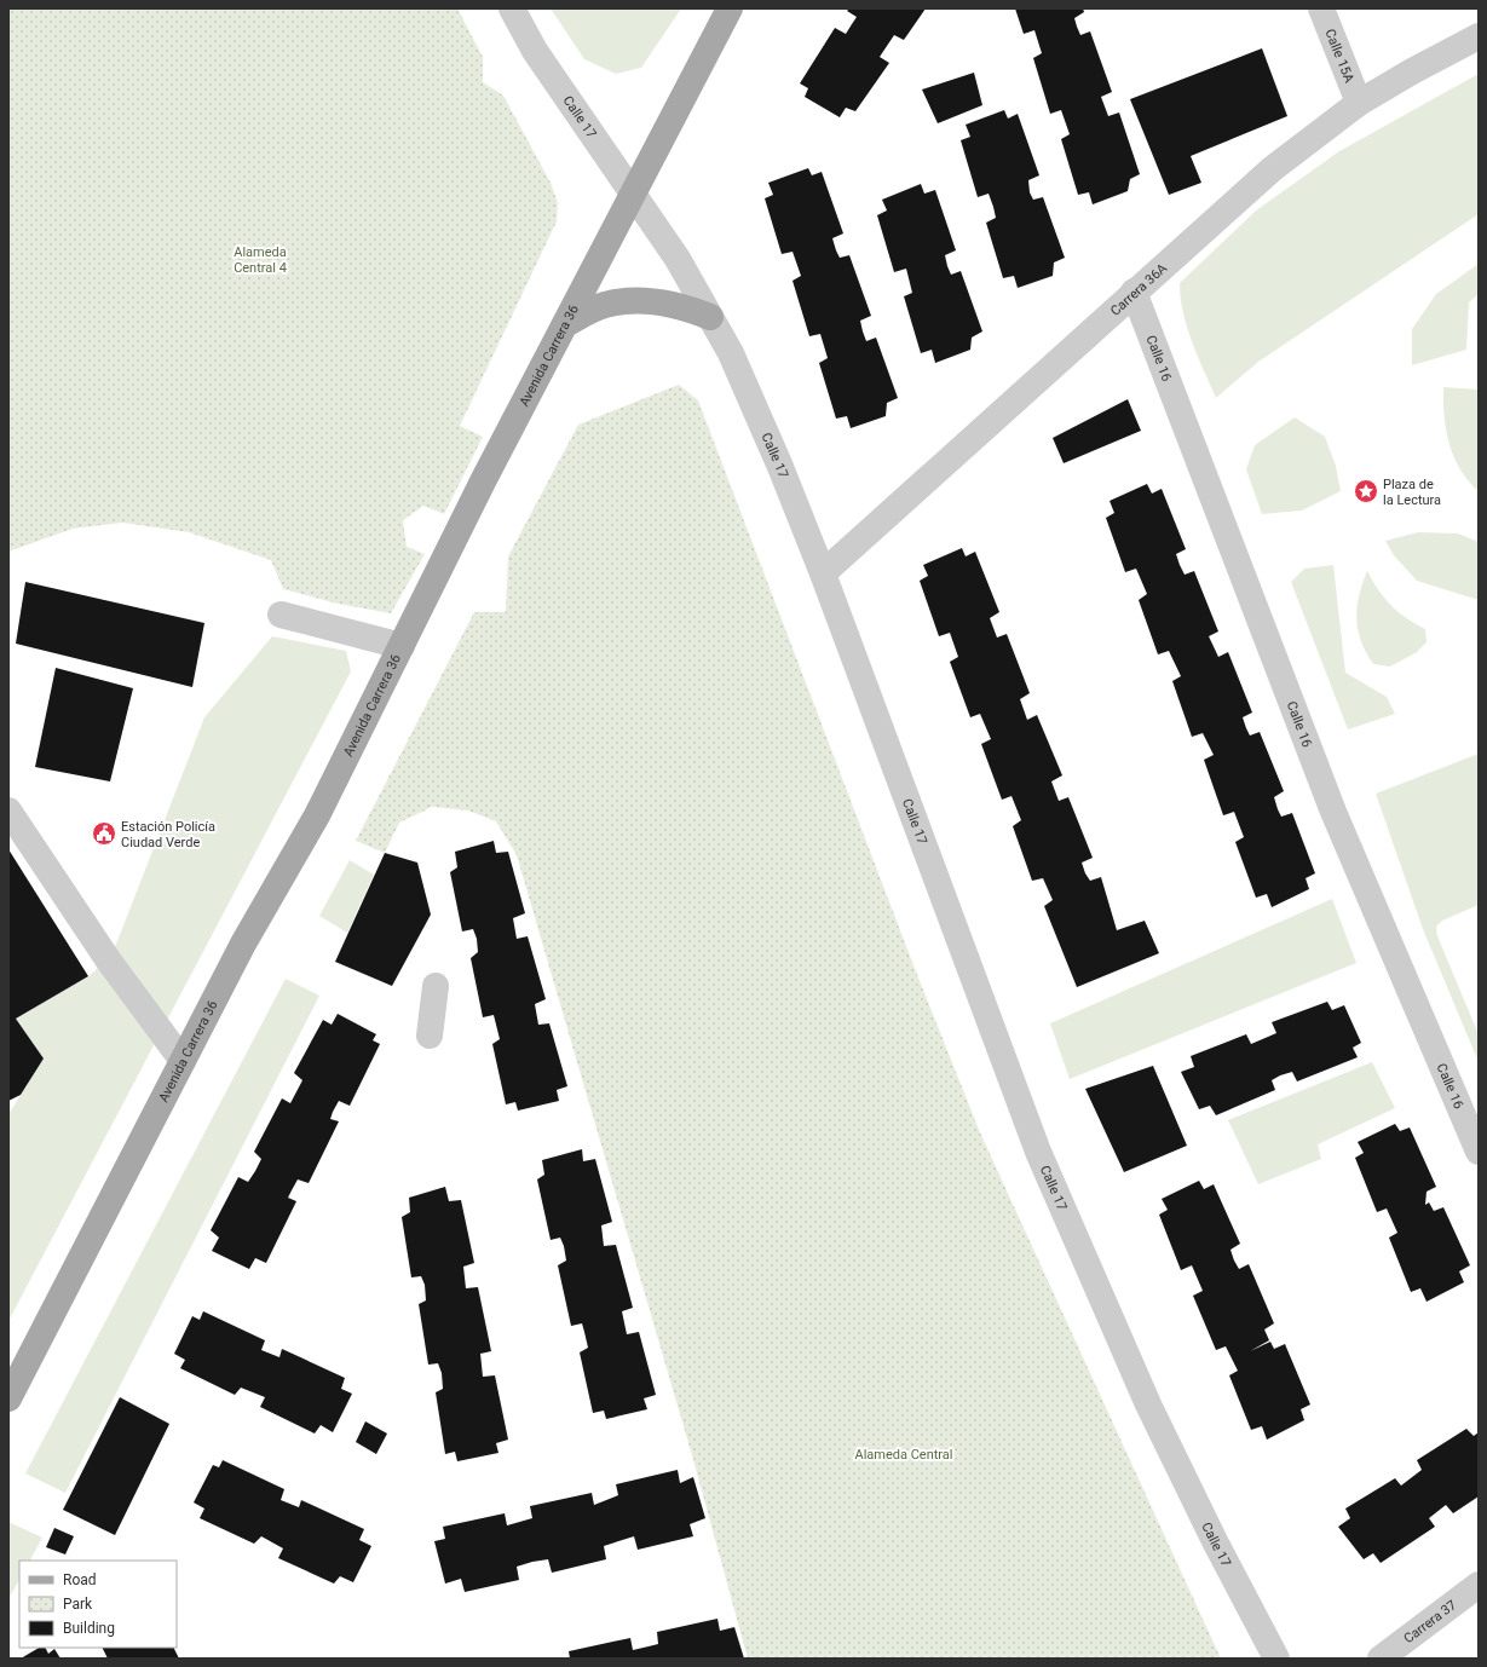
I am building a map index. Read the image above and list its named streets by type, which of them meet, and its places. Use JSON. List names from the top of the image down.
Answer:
{
  "streets": {
    "main road": ["Avenida Carrera 36"],
    "street": [
      "Calle 15A",
      "Calle 17",
      "Carrera 36A",
      "Calle 16",
      "Carrera 37"
    ]
  },
  "crossings": [
    ["Calle 15A", "Carrera 36A"],
    ["Calle 17", "Carrera 36A"],
    ["Calle 17", "Avenida Carrera 36"],
    ["Carrera 36A", "Calle 16"]
  ],
  "parks": ["Alameda Central 4", "Alameda Central"],
  "places": {
    "place": ["Plaza de la Lectura"],
    "public building": ["Estación Policía Ciudad Verde"]
  },
  "legend": ["Road", "Park", "Building"]
}
